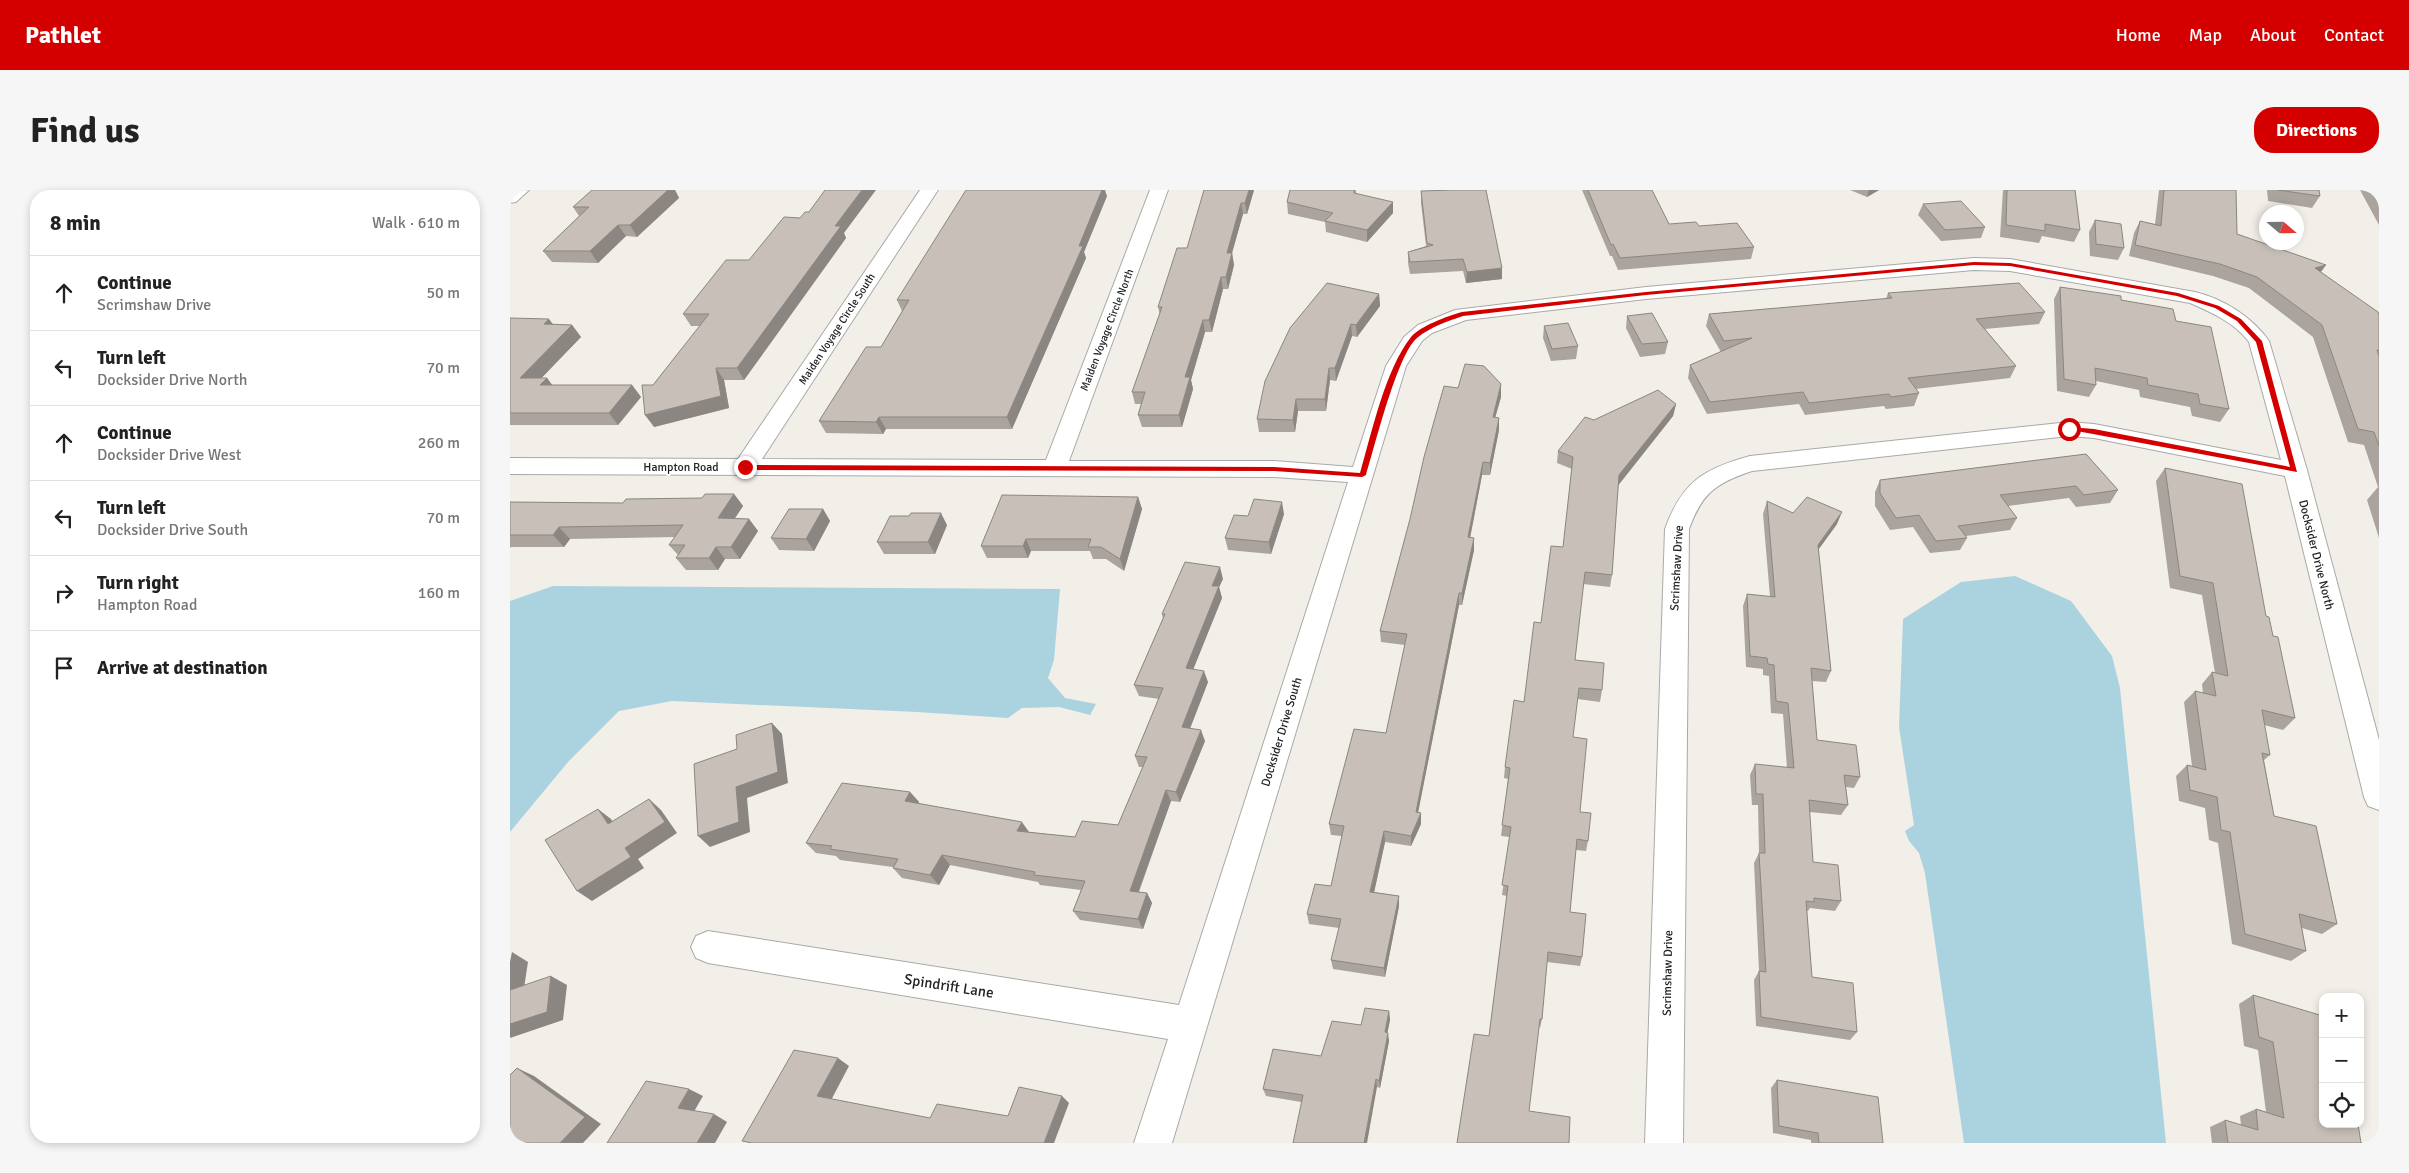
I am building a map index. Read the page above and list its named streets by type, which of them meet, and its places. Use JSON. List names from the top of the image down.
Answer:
{
  "streets": {
    "street": [
      "Maiden Voyage Circle South",
      "Maiden Voyage Circle North",
      "Hampton Road",
      "Docksider Drive North",
      "Scrimshaw Drive",
      "Docksider Drive South",
      "Spindrift Lane"
    ]
  },
  "crossings": [
    ["Maiden Voyage Circle South", "Hampton Road"],
    ["Maiden Voyage Circle North", "Hampton Road"],
    ["Hampton Road", "Docksider Drive South"],
    ["Docksider Drive North", "Scrimshaw Drive"],
    ["Docksider Drive North", "Docksider Drive South"],
    ["Docksider Drive South", "Spindrift Lane"]
  ],
  "north": "right",
  "page": {
    "header": "Pathlet",
    "nav": [
      "Home",
      "Map",
      "About",
      "Contact"
    ],
    "buttons": "Directions",
    "title": "Find us",
    "heading": ["8 min", "Walk · 610 m"],
    "list": [
      ["Continue", "Scrimshaw Drive", "50 m"],
      ["Turn left", "Docksider Drive North", "70 m"],
      ["Continue", "Docksider Drive West", "260 m"],
      ["Turn left", "Docksider Drive South", "70 m"],
      ["Turn right", "Hampton Road", "160 m"],
      "Arrive at destination"
    ],
    "map_buttons": ["+", "−"]
  }
}
